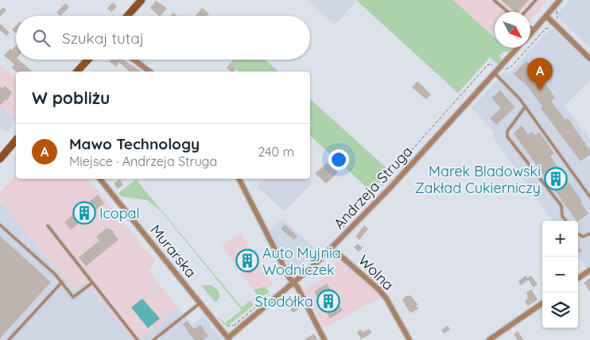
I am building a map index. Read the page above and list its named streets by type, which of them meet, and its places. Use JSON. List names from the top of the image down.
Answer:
{
  "streets": {
    "street": ["Andrzeja Struga", "Murarska", "Wolna"]
  },
  "crossings": [
    ["Andrzeja Struga", "Murarska"],
    ["Andrzeja Struga", "Wolna"]
  ],
  "places": {
    "building": [
      "Marek Bladowski Zakład Cukierniczy",
      "Icopal",
      "Auto Myjnia Wodniczek",
      "Stodółka"
    ]
  },
  "north": "bottom right",
  "page": {
    "search": "Szukaj tutaj",
    "pins": "A",
    "heading": "W pobliżu",
    "list": [
      {
        "mark": "A",
        "name": "Mawo Technology",
        "note": "Miejsce · Andrzeja Struga",
        "value": "240 m"
      }
    ],
    "map_buttons": ["+", "−"]
  }
}
